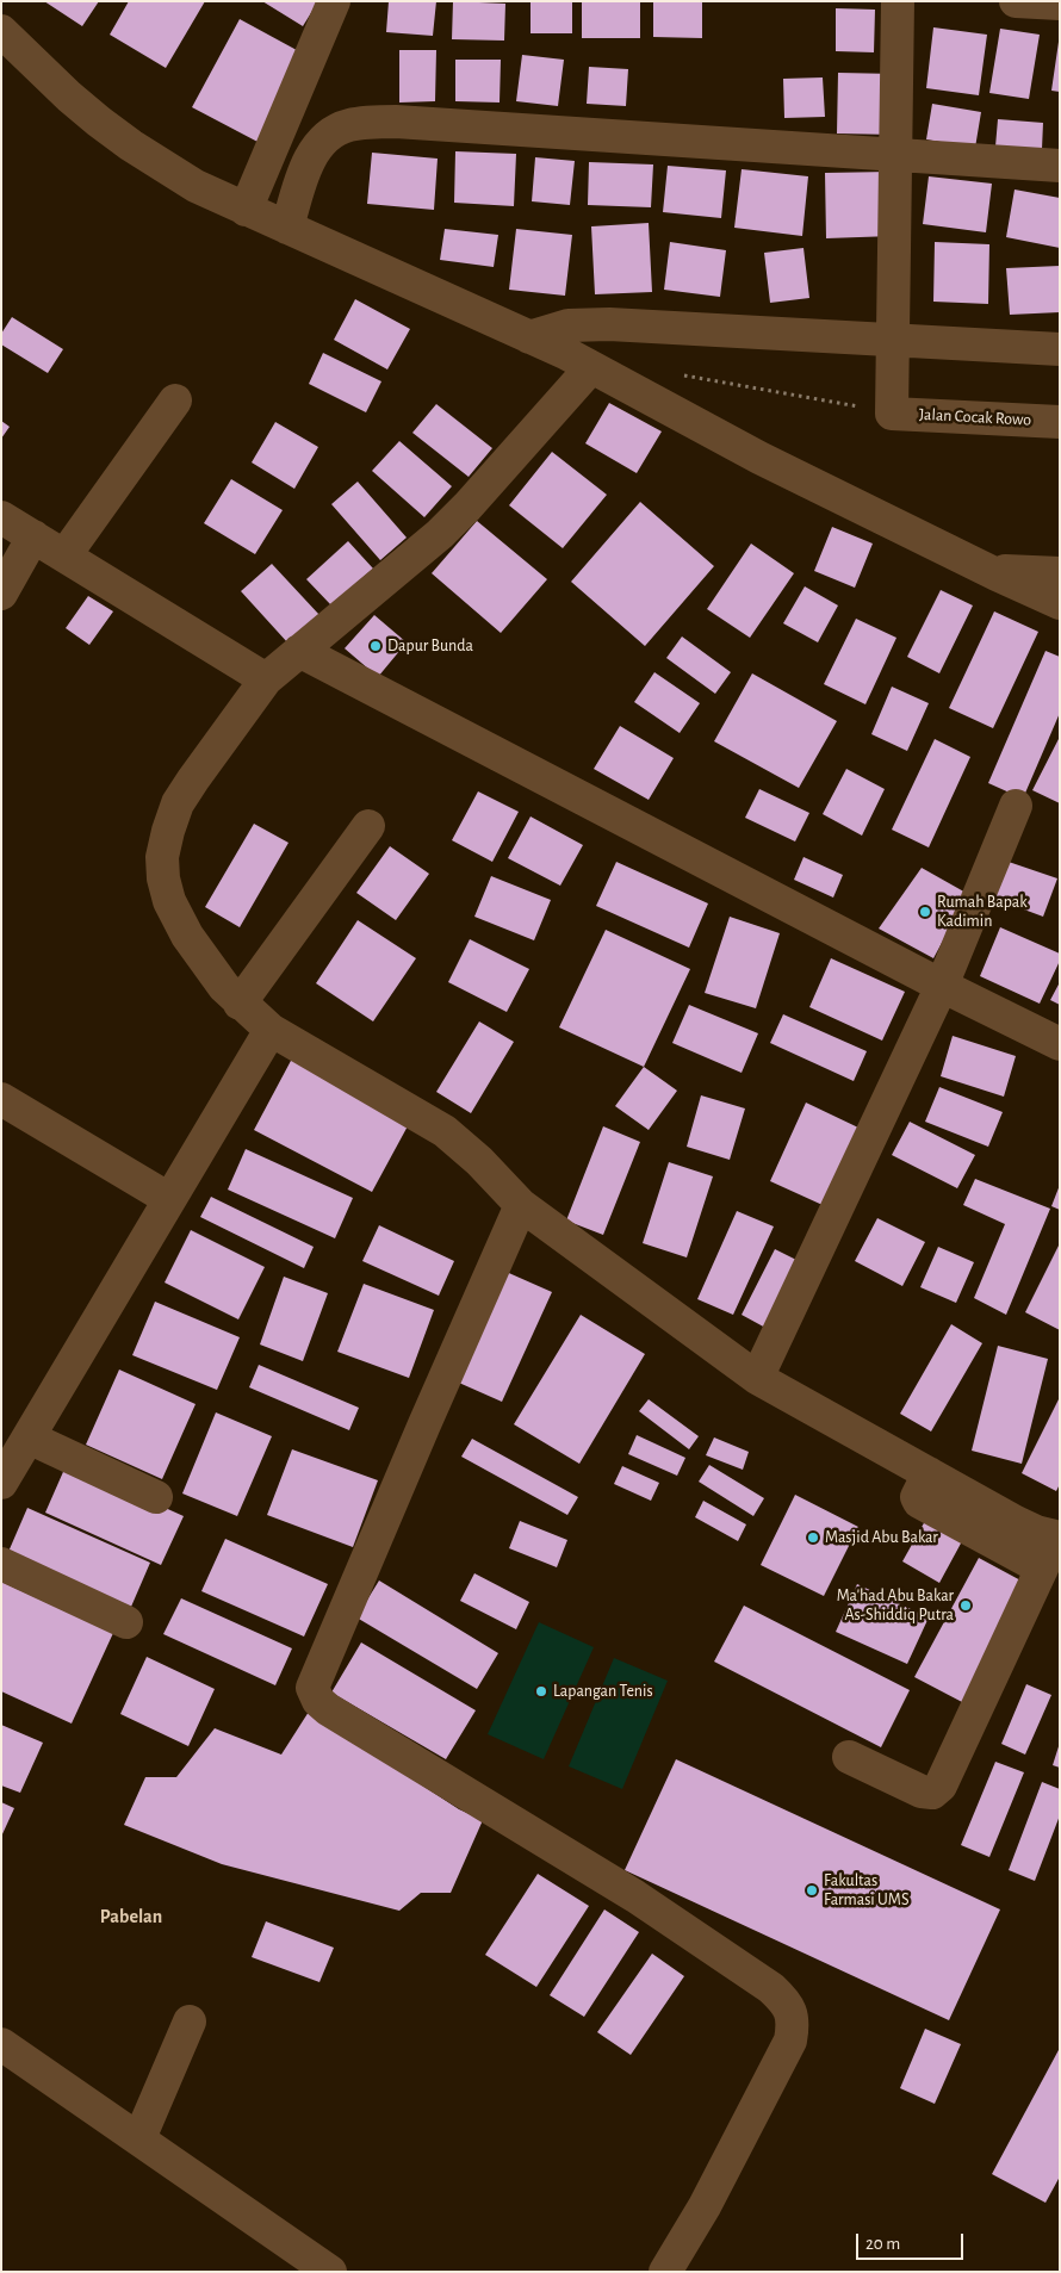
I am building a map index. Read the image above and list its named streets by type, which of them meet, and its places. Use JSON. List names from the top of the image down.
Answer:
{
  "streets": {
    "street": ["Jalan Cocak Rowo"]
  },
  "districts": ["Pabelan"],
  "places": [
    "Dapur Bunda",
    "Rumah Bapak Kadimin",
    "Masjid Abu Bakar",
    "Ma'had Abu Bakar As-Shiddiq Putra",
    "Lapangan Tenis",
    "Fakultas Farmasi UMS"
  ],
  "scale_bar": "20 m"
}
